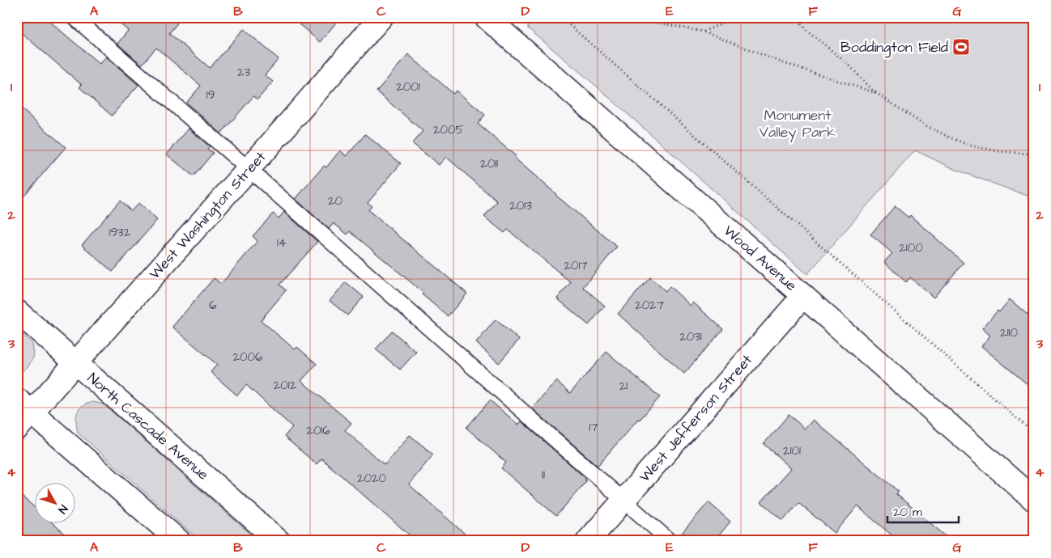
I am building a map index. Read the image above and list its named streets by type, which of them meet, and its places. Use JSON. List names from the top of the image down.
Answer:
{
  "streets": {
    "street": [
      "West Washington Street",
      "Wood Avenue",
      "West Jefferson Street",
      "North Cascade Avenue"
    ]
  },
  "crossings": [
    ["West Washington Street", "North Cascade Avenue"],
    ["Wood Avenue", "West Jefferson Street"]
  ],
  "parks": ["Monument Valley Park"],
  "places": {
    "sports": ["Boddington Field"]
  },
  "house_numbers": [
    "23",
    "2001",
    "19",
    "2005",
    "2011",
    "20",
    "2013",
    "1932",
    "14",
    "2100",
    "2017",
    "6",
    "2027",
    "2110",
    "2031",
    "2006",
    "2012",
    "21",
    "17",
    "2016",
    "2101",
    "11",
    "2020"
  ],
  "scale_bar": "20 m",
  "north": "bottom right",
  "grid": {
    "columns": [
      "A",
      "B",
      "C",
      "D",
      "E",
      "F",
      "G"
    ],
    "rows": [
      "1",
      "2",
      "3",
      "4"
    ]
  }
}
